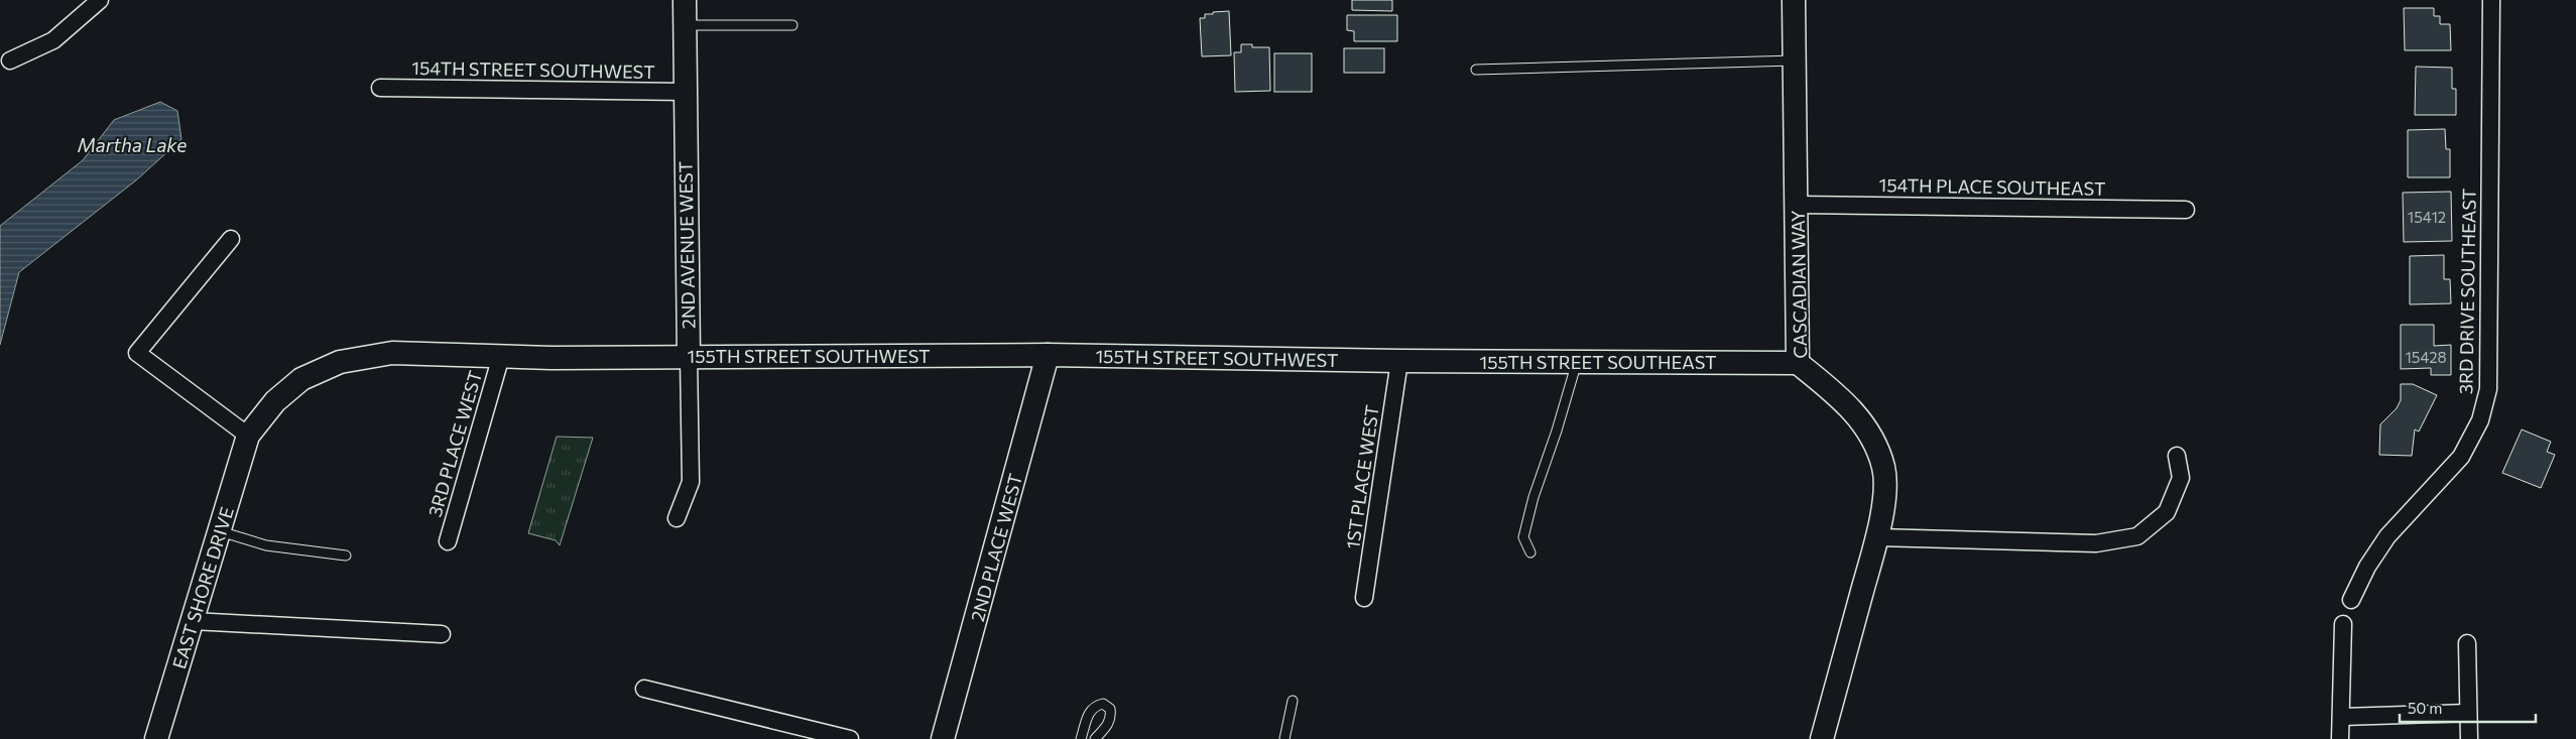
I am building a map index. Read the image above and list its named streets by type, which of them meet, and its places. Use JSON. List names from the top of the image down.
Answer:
{
  "streets": {
    "street": [
      "154TH STREET SOUTHWEST",
      "154TH PLACE SOUTHEAST",
      "2ND AVENUE WEST",
      "CASCADIAN WAY",
      "3RD DRIVE SOUTHEAST",
      "155TH STREET SOUTHWEST",
      "155TH STREET SOUTHEAST",
      "3RD PLACE WEST",
      "1ST PLACE WEST",
      "2ND PLACE WEST",
      "EAST SHORE DRIVE"
    ]
  },
  "crossings": [
    ["154TH STREET SOUTHWEST", "2ND AVENUE WEST"],
    ["154TH PLACE SOUTHEAST", "CASCADIAN WAY"],
    ["2ND AVENUE WEST", "155TH STREET SOUTHWEST"],
    ["CASCADIAN WAY", "155TH STREET SOUTHEAST"],
    ["155TH STREET SOUTHWEST", "155TH STREET SOUTHEAST"],
    ["155TH STREET SOUTHWEST", "3RD PLACE WEST"],
    ["155TH STREET SOUTHWEST", "1ST PLACE WEST"],
    ["155TH STREET SOUTHWEST", "2ND PLACE WEST"],
    ["155TH STREET SOUTHWEST", "EAST SHORE DRIVE"],
    ["155TH STREET SOUTHEAST", "1ST PLACE WEST"]
  ],
  "water": ["Martha Lake"],
  "house_numbers": ["15412", "15428"],
  "scale_bar": "50 m"
}
